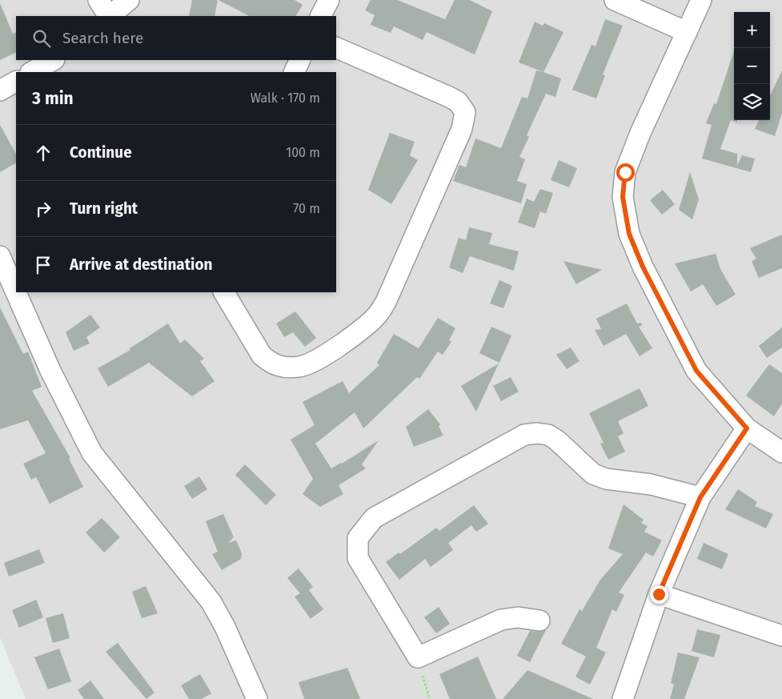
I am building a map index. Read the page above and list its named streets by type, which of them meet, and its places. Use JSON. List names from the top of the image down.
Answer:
{
  "page": {
    "map_buttons": ["+", "−"],
    "search": "Search here",
    "heading": ["3 min", "Walk · 170 m"],
    "list": [
      ["Continue", "100 m"],
      ["Turn right", "70 m"],
      "Arrive at destination"
    ]
  }
}
